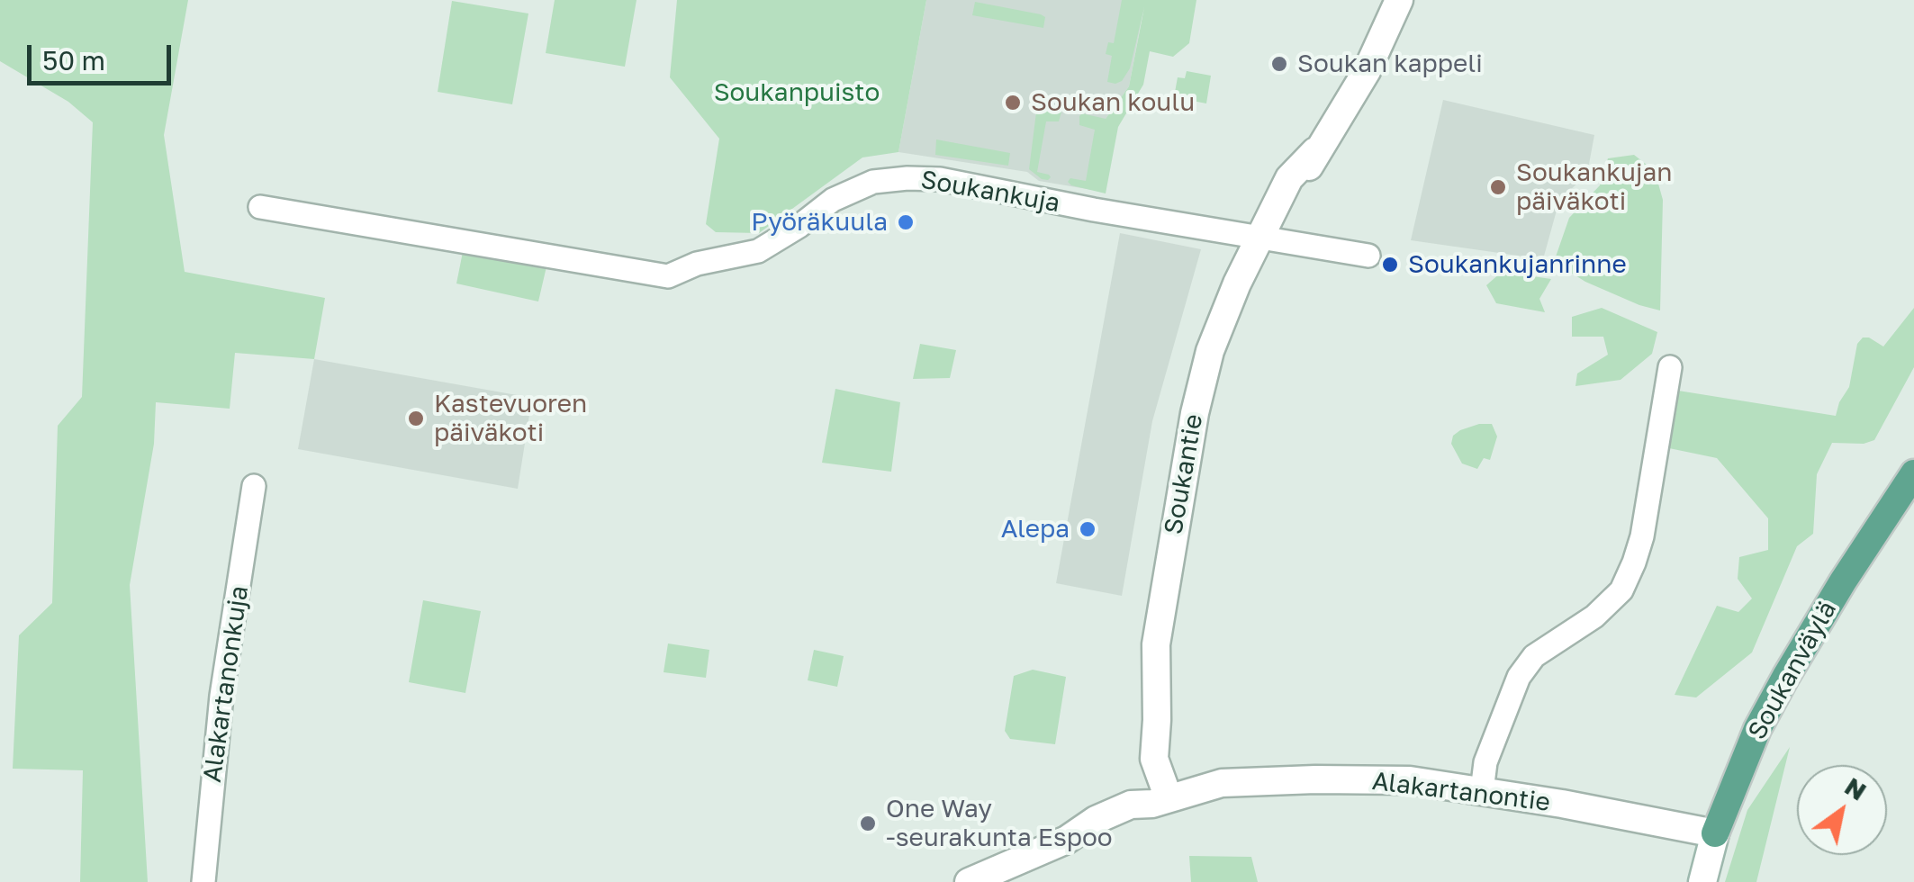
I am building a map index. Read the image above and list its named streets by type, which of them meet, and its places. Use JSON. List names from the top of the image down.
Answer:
{
  "streets": {
    "main road": ["Soukanväylä"],
    "street": [
      "Soukankuja",
      "Soukantie",
      "Alakartanonkuja",
      "Alakartanontie"
    ]
  },
  "crossings": [
    ["Soukankuja", "Soukantie"],
    ["Soukantie", "Alakartanontie"],
    ["Soukanväylä", "Alakartanontie"]
  ],
  "parks": ["Soukanpuisto"],
  "places": [
    "Soukan kappeli",
    "Soukan koulu",
    "Soukankujan päiväkoti",
    "Pyöräkuula",
    "Soukankujanrinne",
    "Kastevuoren päiväkoti",
    "Alepa",
    "One Way -seurakunta Espoo"
  ],
  "scale_bar": "50 m",
  "north": "top right"
}
